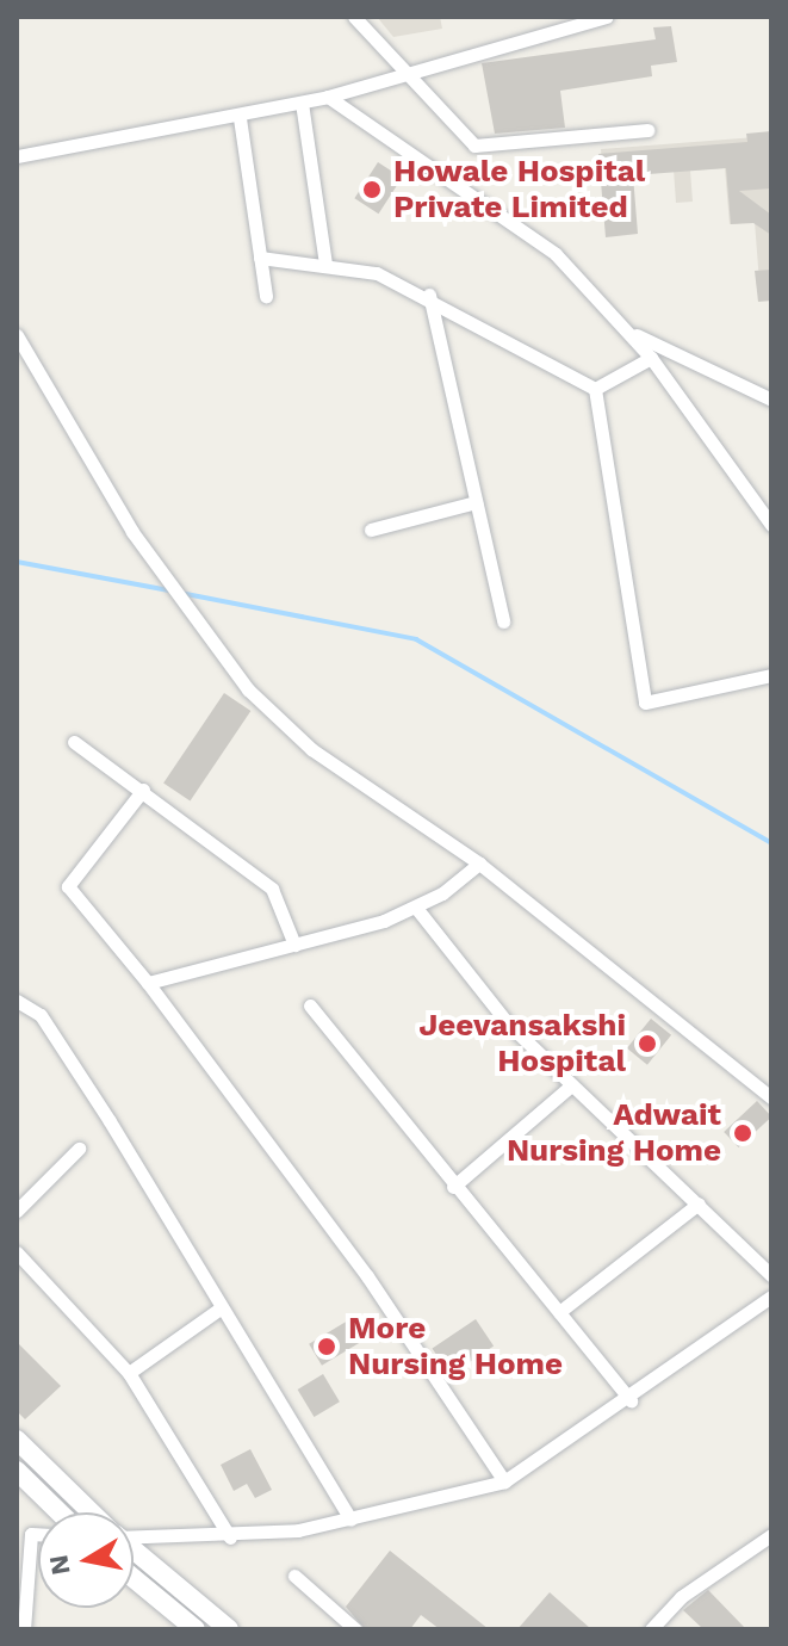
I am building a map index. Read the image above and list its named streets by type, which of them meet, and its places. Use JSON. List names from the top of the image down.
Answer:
{
  "places": [
    "Howale Hospital Private Limited",
    "Jeevansakshi Hospital",
    "Adwait Nursing Home",
    "More Nursing Home"
  ],
  "north": "left"
}
